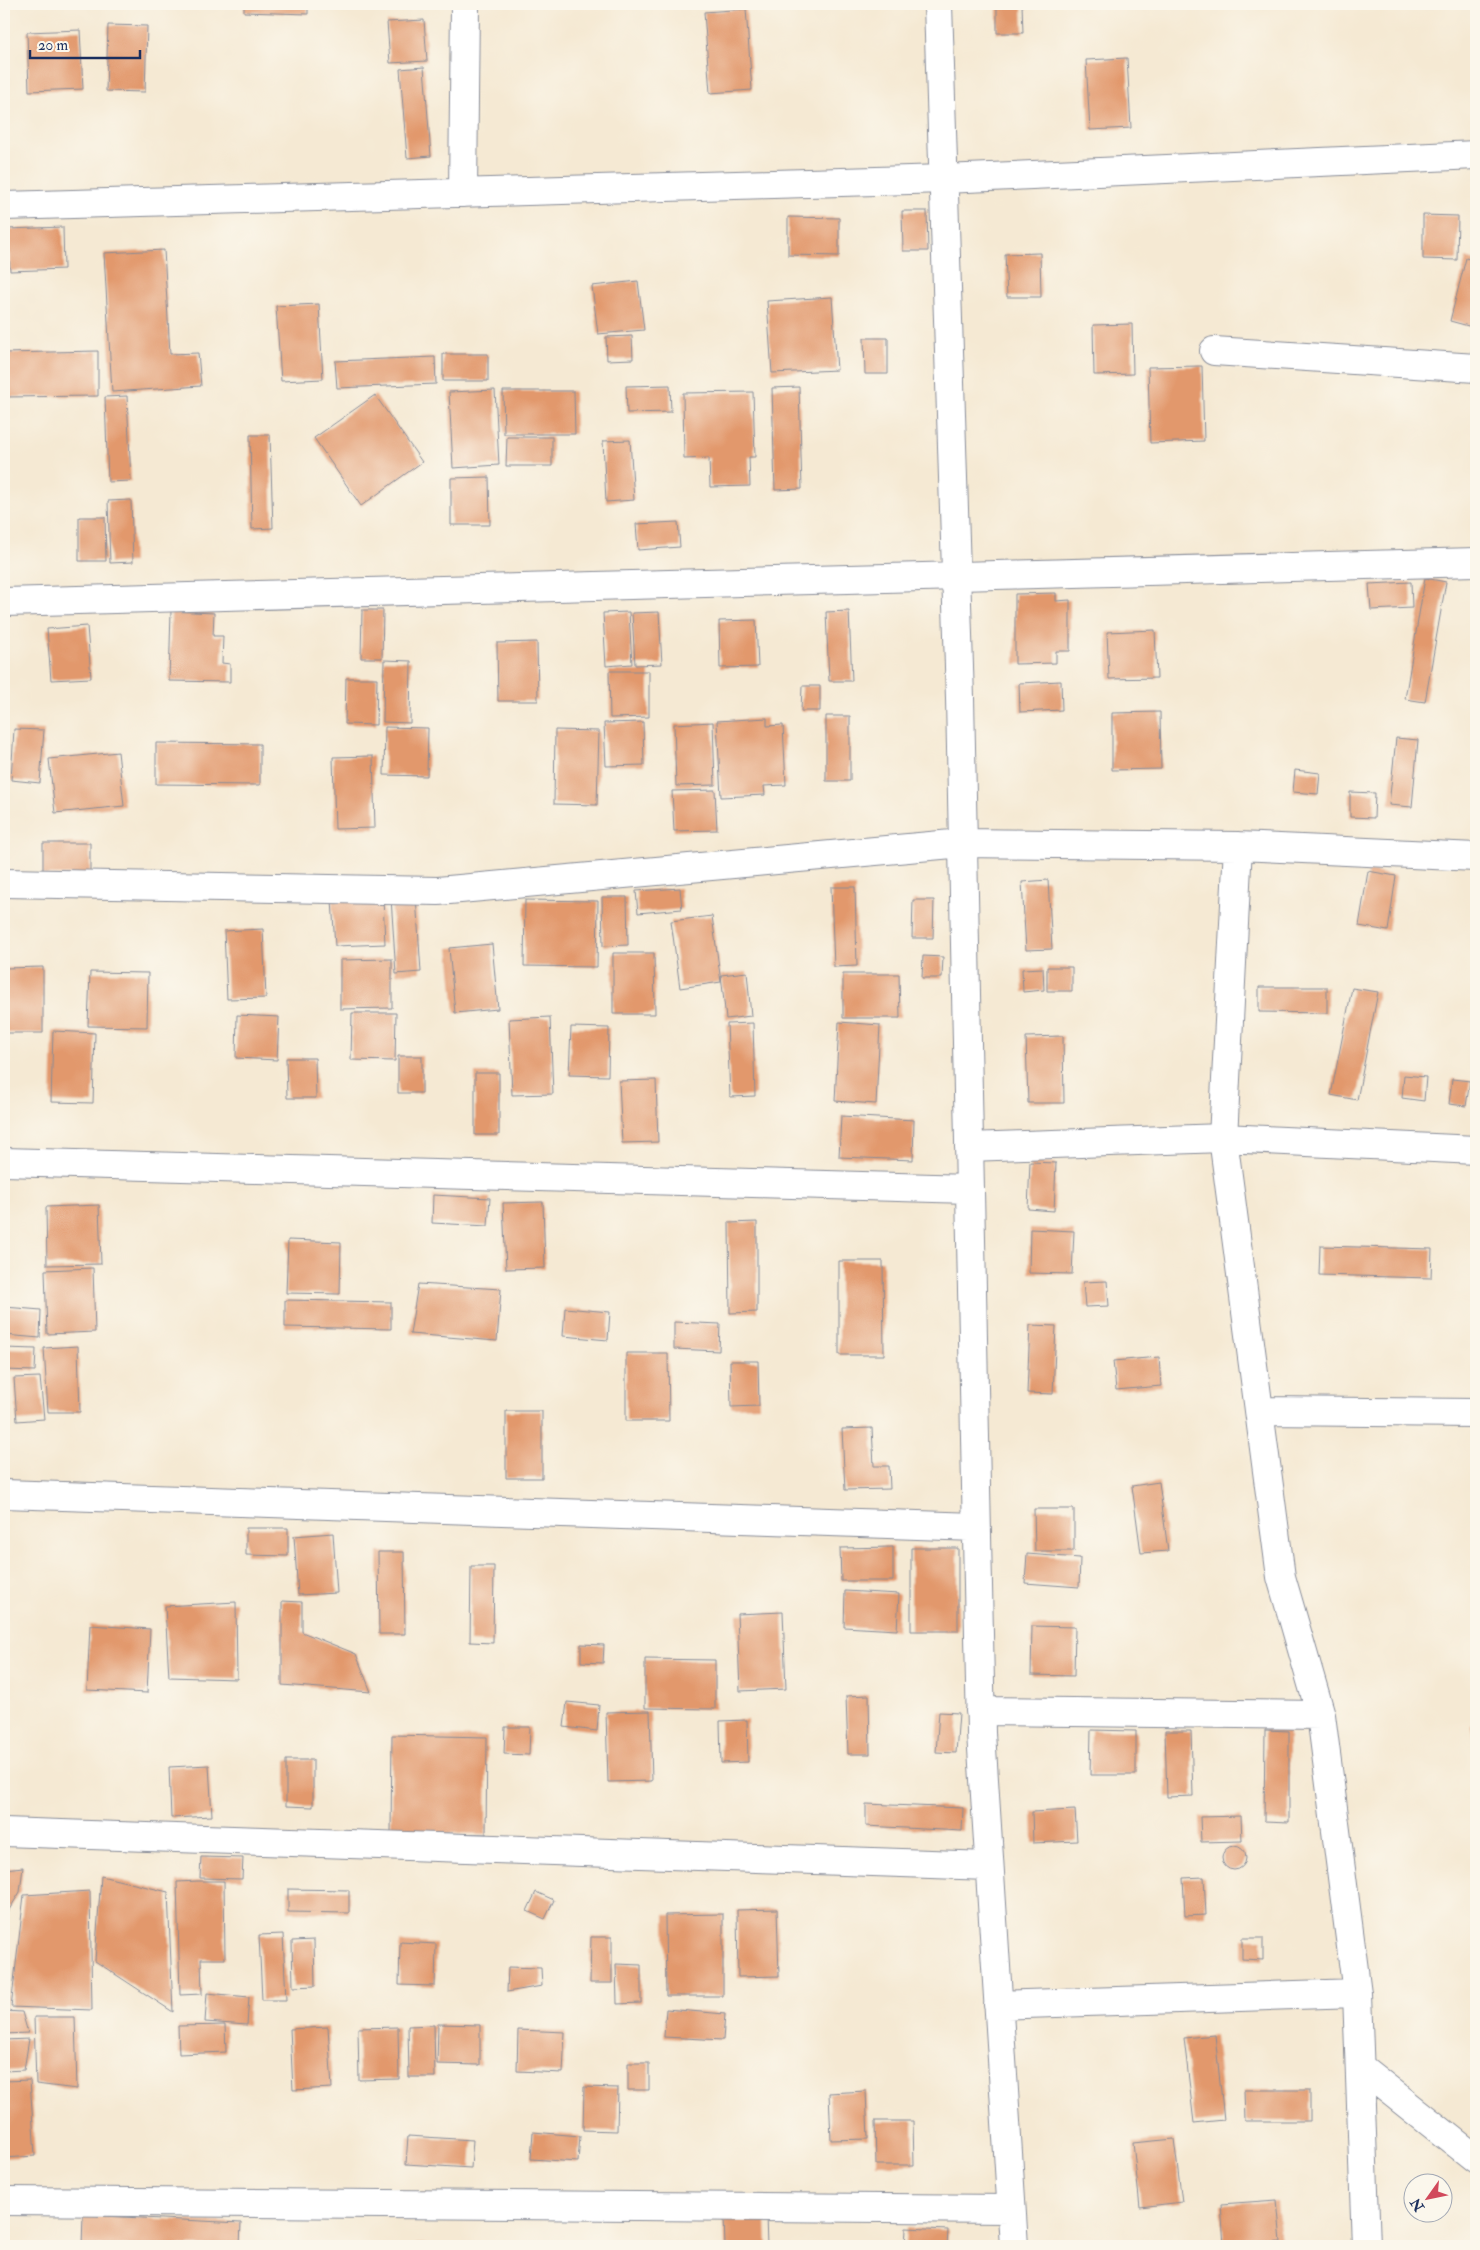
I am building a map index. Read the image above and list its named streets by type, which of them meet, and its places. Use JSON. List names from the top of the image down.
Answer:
{
  "scale_bar": "20 m",
  "north": "bottom left"
}
